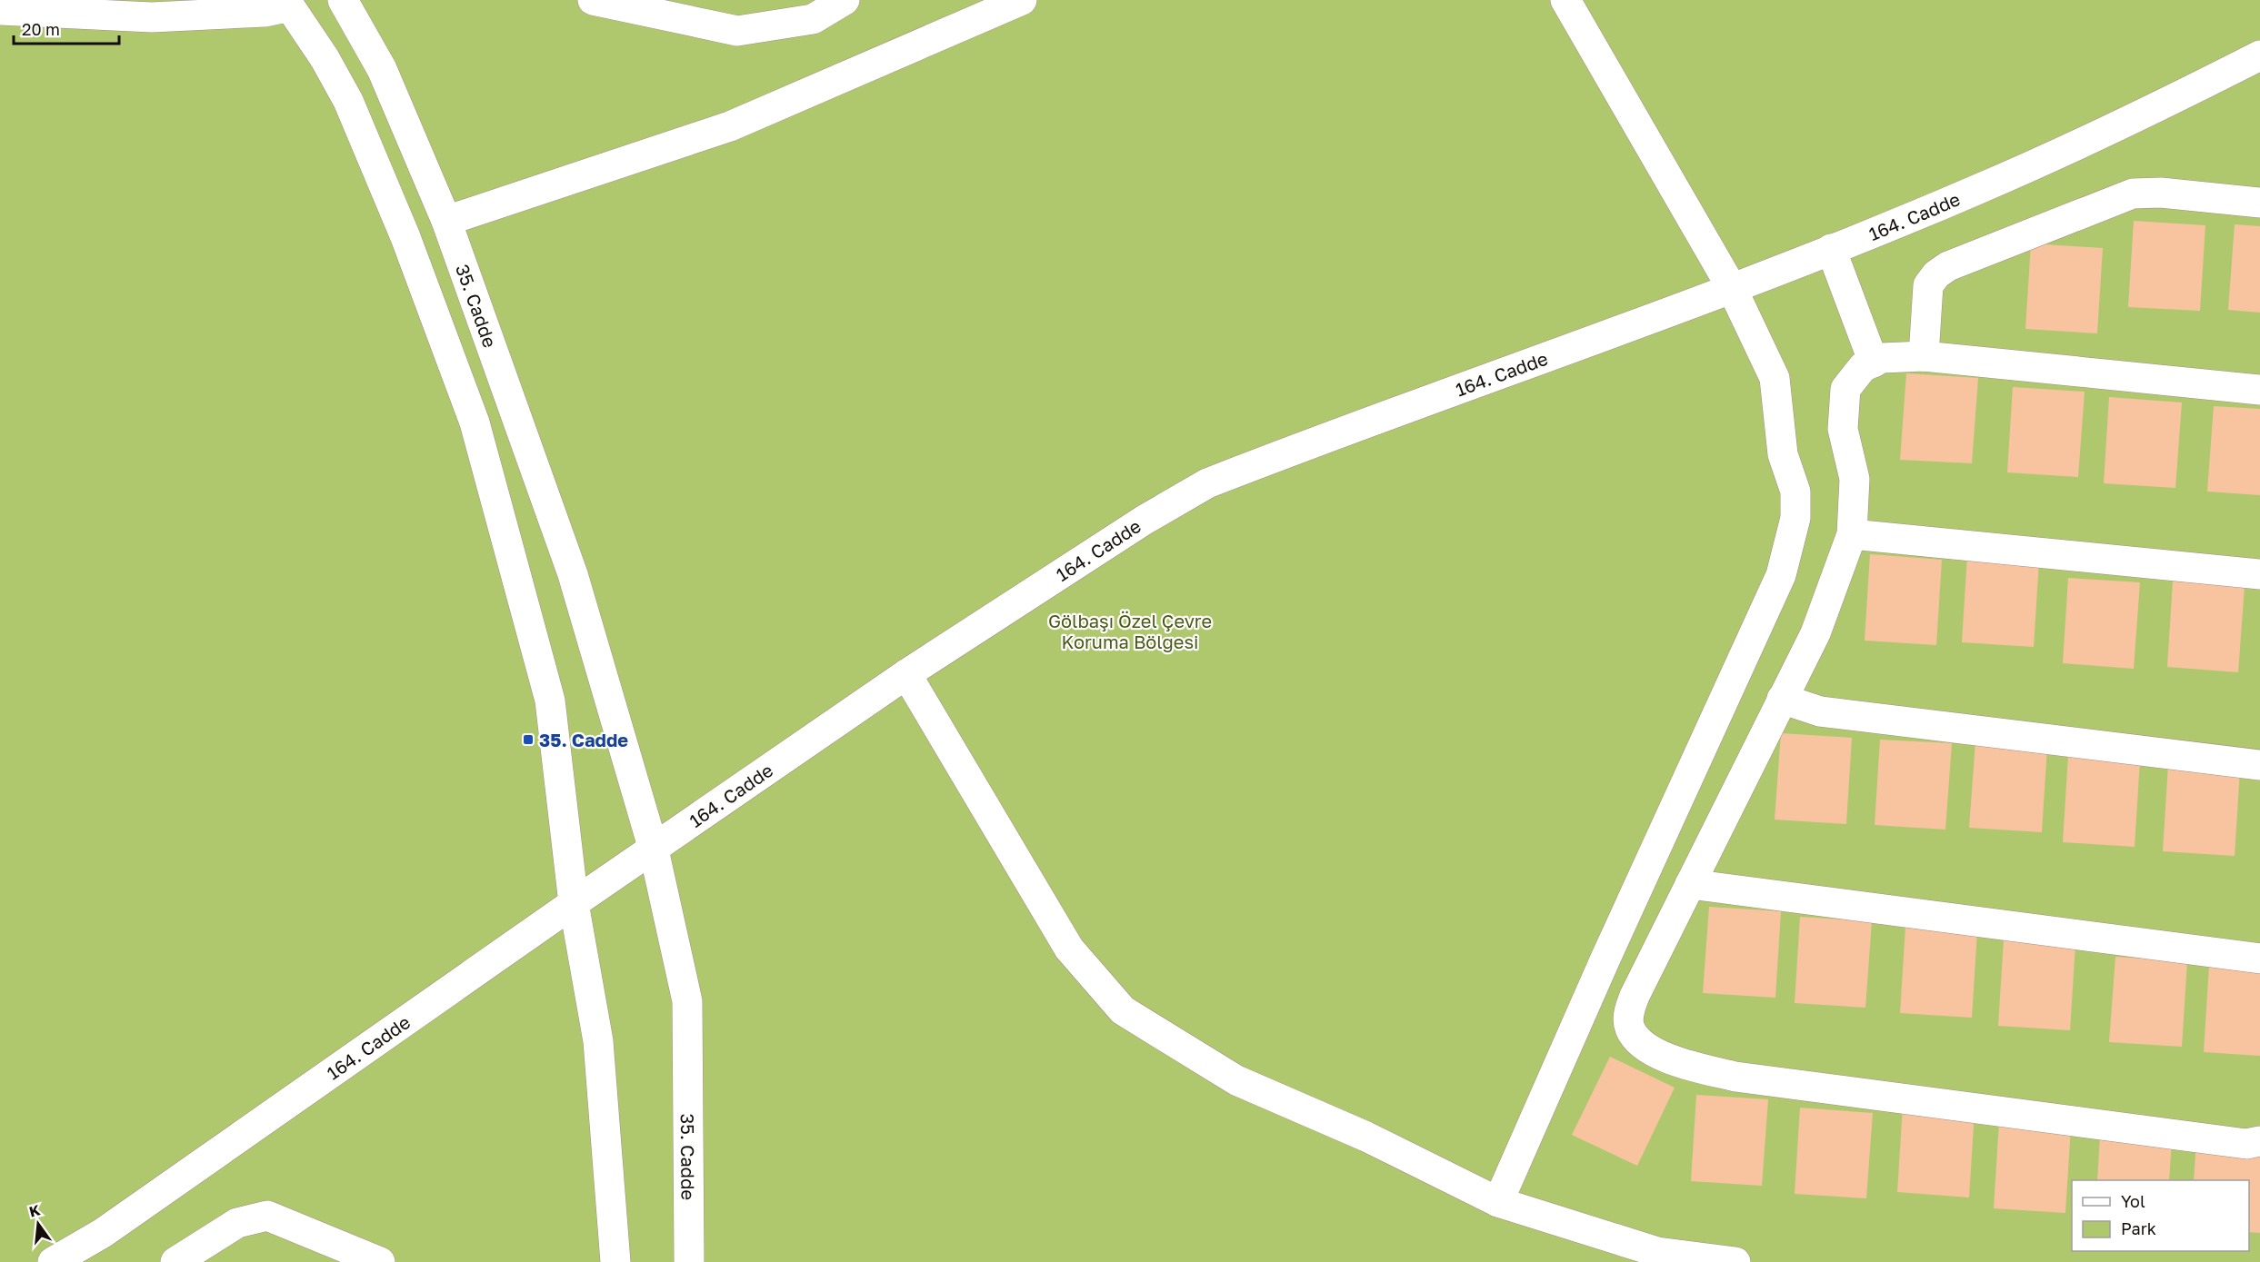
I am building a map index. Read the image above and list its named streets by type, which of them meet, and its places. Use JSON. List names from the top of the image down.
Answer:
{
  "streets": {
    "street": ["164. Cadde", "35. Cadde"]
  },
  "crossings": [
    ["164. Cadde", "35. Cadde"]
  ],
  "parks": ["Gölbaşı Özel Çevre Koruma Bölgesi"],
  "places": {
    "transit": ["35. Cadde"]
  },
  "legend": ["Yol", "Park"],
  "scale_bar": "20 m",
  "north": "top"
}
